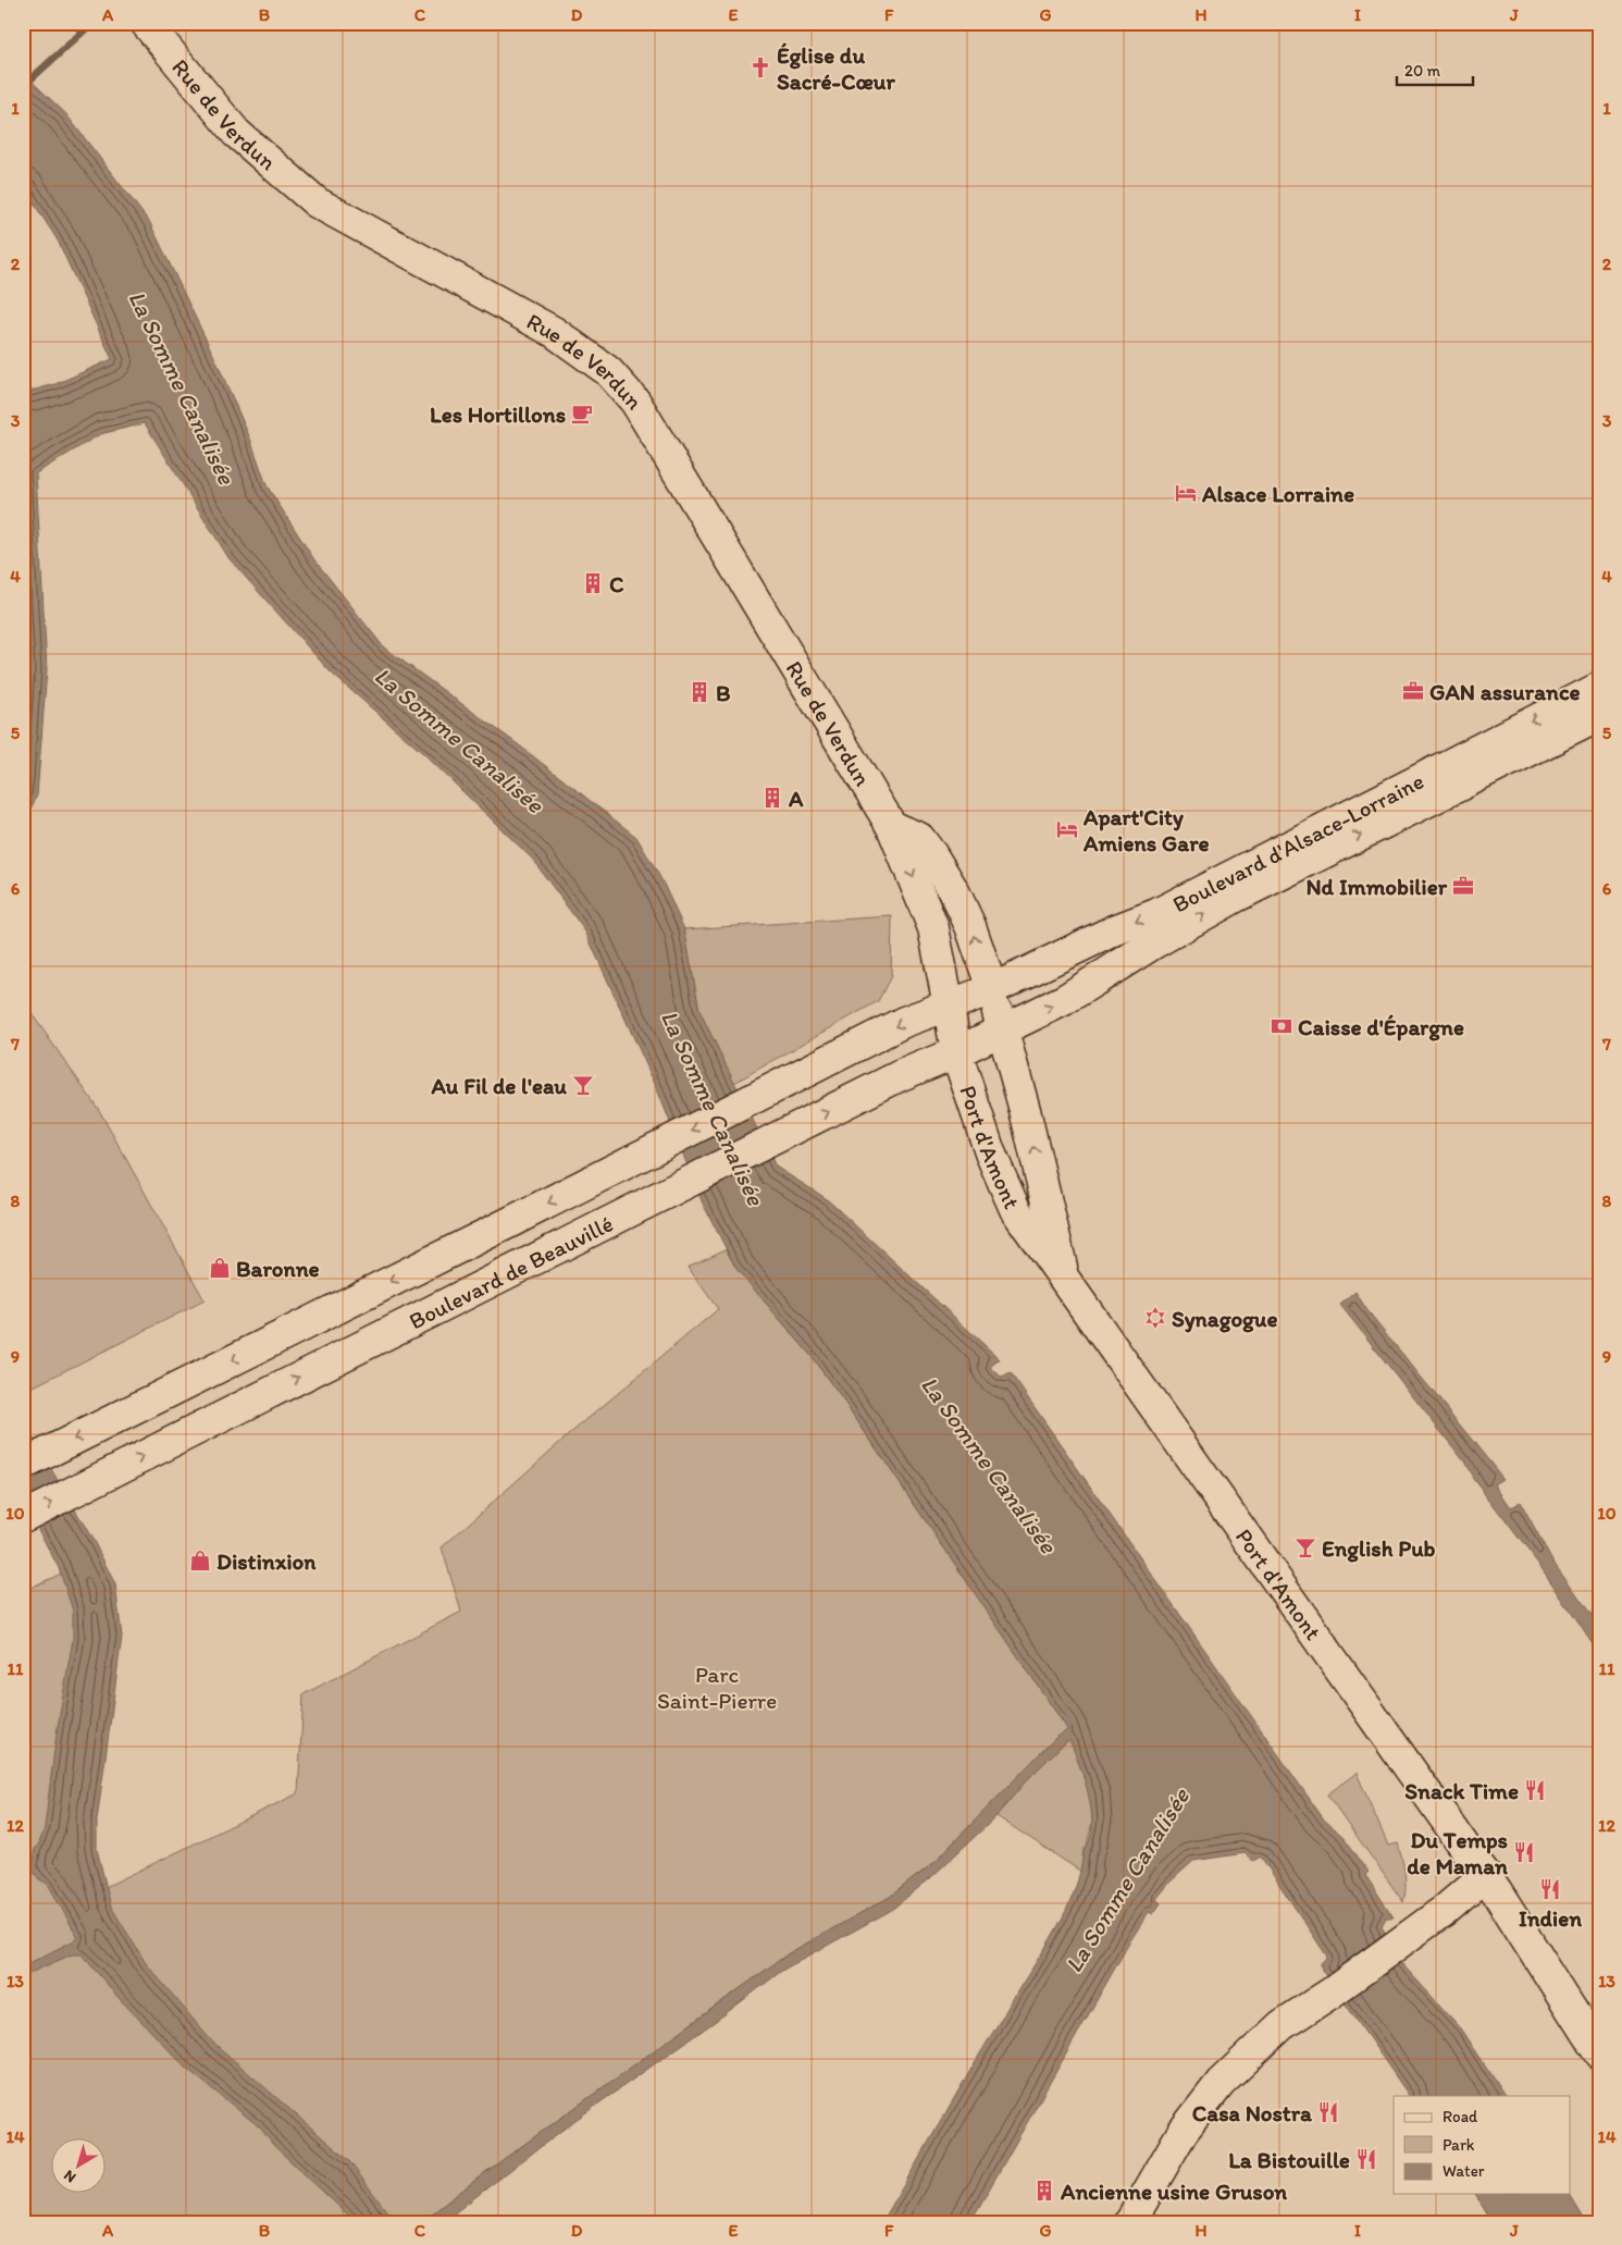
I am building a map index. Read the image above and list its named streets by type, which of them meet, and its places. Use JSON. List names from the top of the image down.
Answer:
{
  "streets": {
    "main road": [
      "Rue de Verdun",
      "Boulevard d'Alsace-Lorraine",
      "Port d'Amont",
      "Boulevard de Beauvillé"
    ]
  },
  "crossings": [
    ["Rue de Verdun", "Port d'Amont"],
    ["Rue de Verdun", "Boulevard de Beauvillé"],
    ["Boulevard d'Alsace-Lorraine", "Port d'Amont"],
    ["Boulevard d'Alsace-Lorraine", "Boulevard de Beauvillé"],
    ["Port d'Amont", "Boulevard de Beauvillé"]
  ],
  "water": ["La Somme Canalisée"],
  "parks": ["Parc Saint-Pierre"],
  "places": {
    "church": ["Église du Sacré-Cœur"],
    "cafe": ["Les Hortillons"],
    "hotel": ["Alsace Lorraine", "Apart'City Amiens Gare"],
    "building": [
      "C",
      "B",
      "A",
      "Ancienne usine Gruson"
    ],
    "office": ["GAN assurance", "Nd Immobilier"],
    "bank": ["Caisse d'Épargne"],
    "bar": ["Au Fil de l'eau", "English Pub"],
    "shop": ["Baronne", "Distinxion"],
    "synagogue": ["Synagogue"],
    "restaurant": [
      "Snack Time",
      "Du Temps de Maman",
      "Indien",
      "Casa Nostra",
      "La Bistouille"
    ]
  },
  "legend": ["Road", "Park", "Water"],
  "scale_bar": "20 m",
  "north": "bottom left",
  "grid": {
    "columns": [
      "A",
      "B",
      "C",
      "D",
      "E",
      "F",
      "G",
      "H",
      "I",
      "J"
    ],
    "rows": [
      "1",
      "2",
      "3",
      "4",
      "5",
      "6",
      "7",
      "8",
      "9",
      "10",
      "11",
      "12",
      "13",
      "14"
    ]
  }
}
